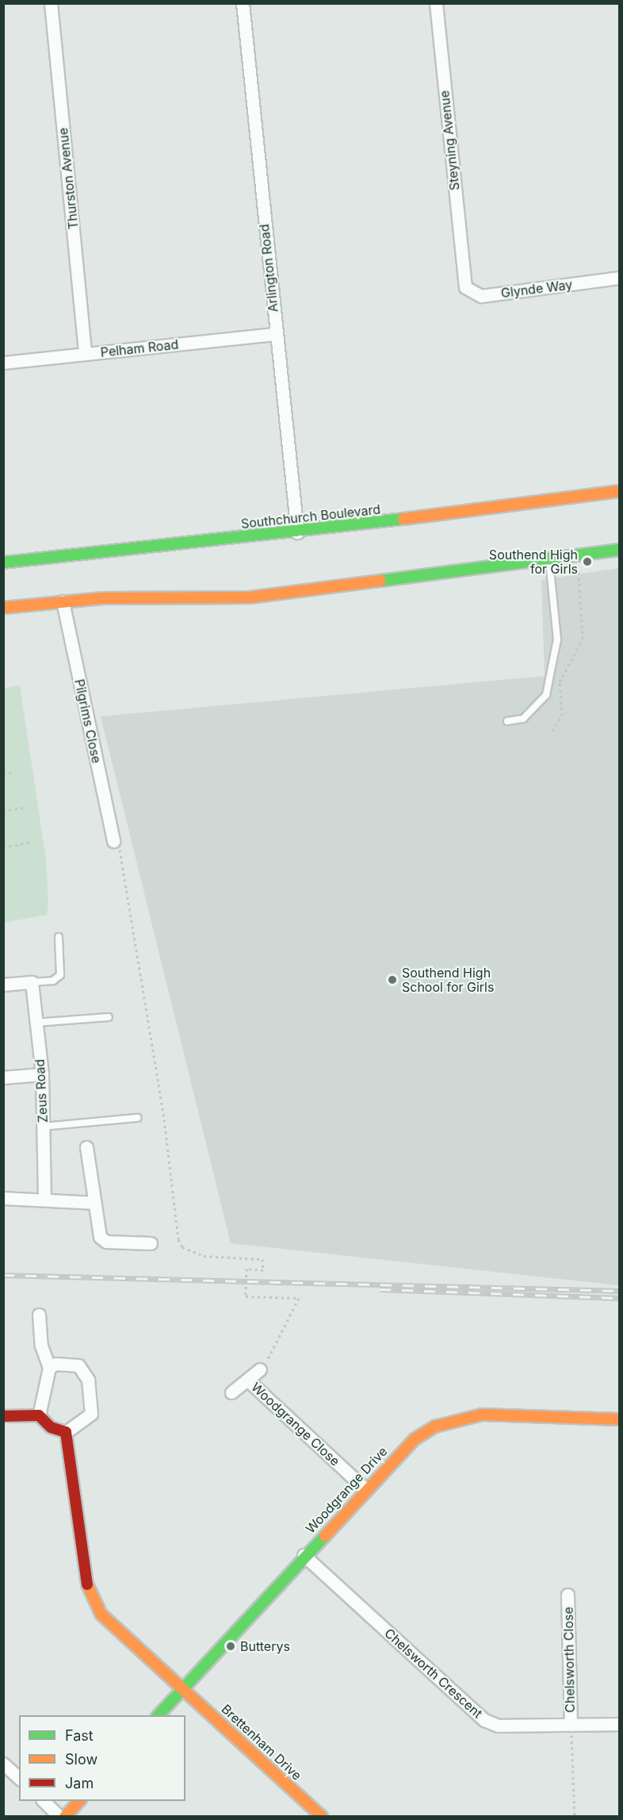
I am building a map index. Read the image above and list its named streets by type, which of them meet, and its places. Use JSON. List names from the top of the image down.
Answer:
{
  "streets": {
    "main road": ["Southchurch Boulevard", "Woodgrange Drive", "Brettenham Drive"],
    "street": [
      "Steyning Avenue",
      "Thurston Avenue",
      "Arlington Road",
      "Glynde Way",
      "Pelham Road",
      "Pilgrims Close",
      "Zeus Road",
      "Woodgrange Close",
      "Chelsworth Close",
      "Chelsworth Crescent"
    ]
  },
  "crossings": [
    ["Steyning Avenue", "Glynde Way"],
    ["Thurston Avenue", "Pelham Road"],
    ["Arlington Road", "Pelham Road"],
    ["Arlington Road", "Southchurch Boulevard"],
    ["Woodgrange Close", "Woodgrange Drive"],
    ["Woodgrange Drive", "Chelsworth Crescent"],
    ["Woodgrange Drive", "Brettenham Drive"],
    ["Chelsworth Close", "Chelsworth Crescent"]
  ],
  "places": ["Southend High for Girls", "Southend High School for Girls", "Butterys"],
  "legend": ["Fast", "Slow", "Jam"]
}
